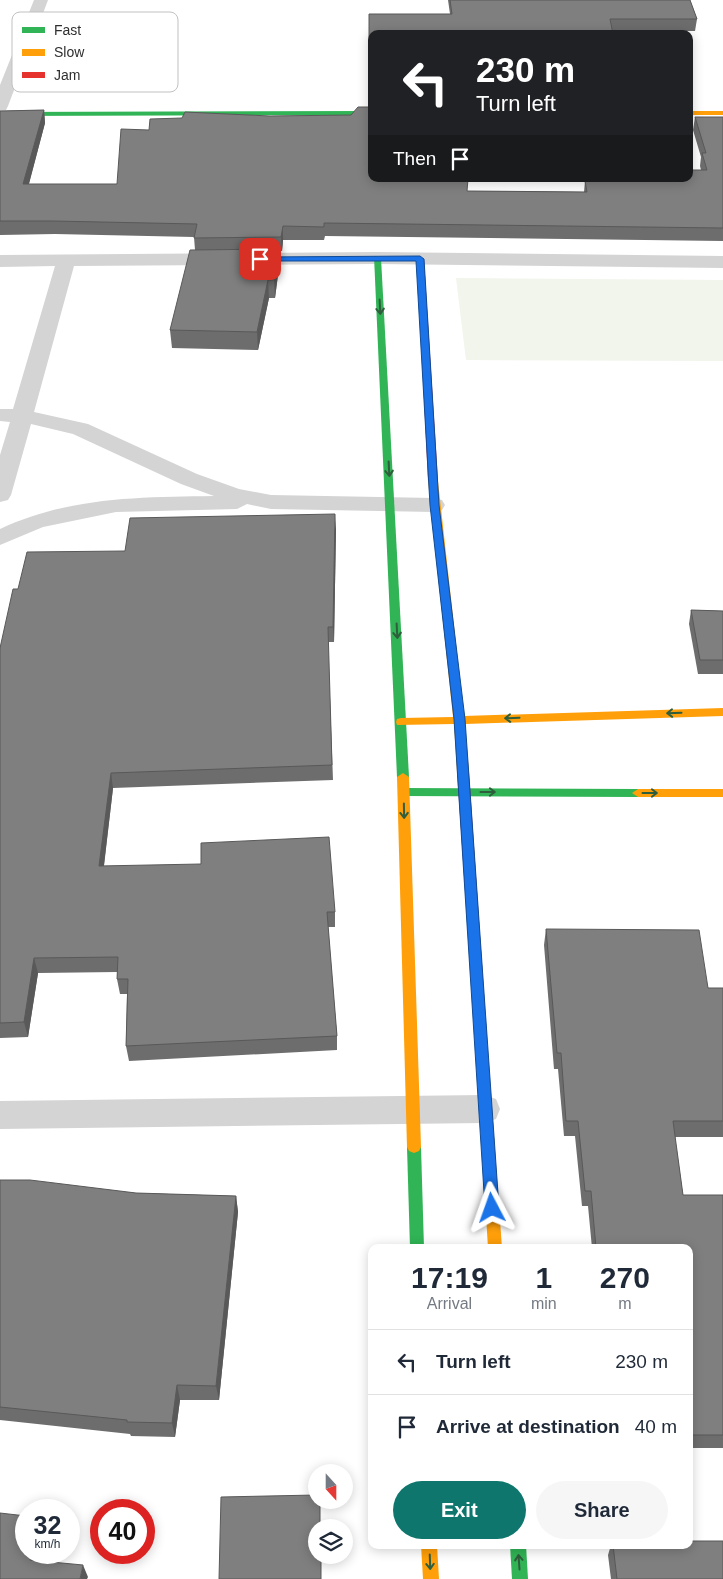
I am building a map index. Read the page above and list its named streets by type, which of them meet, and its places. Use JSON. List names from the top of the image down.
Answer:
{
  "legend": ["Fast", "Slow", "Jam"],
  "north": "bottom",
  "page": {
    "turn": ["230 m", "Turn left"],
    "then": "Then",
    "eta": [
      "17:19",
      "Arrival",
      "1",
      "min",
      "270",
      "m"
    ],
    "list": [
      {
        "name": "Turn left",
        "value": "230 m"
      },
      {
        "name": "Arrive at destination",
        "value": "40 m"
      }
    ],
    "buttons": ["Exit", "Share"],
    "speed": "32 km/h",
    "limit": "40"
  }
}
